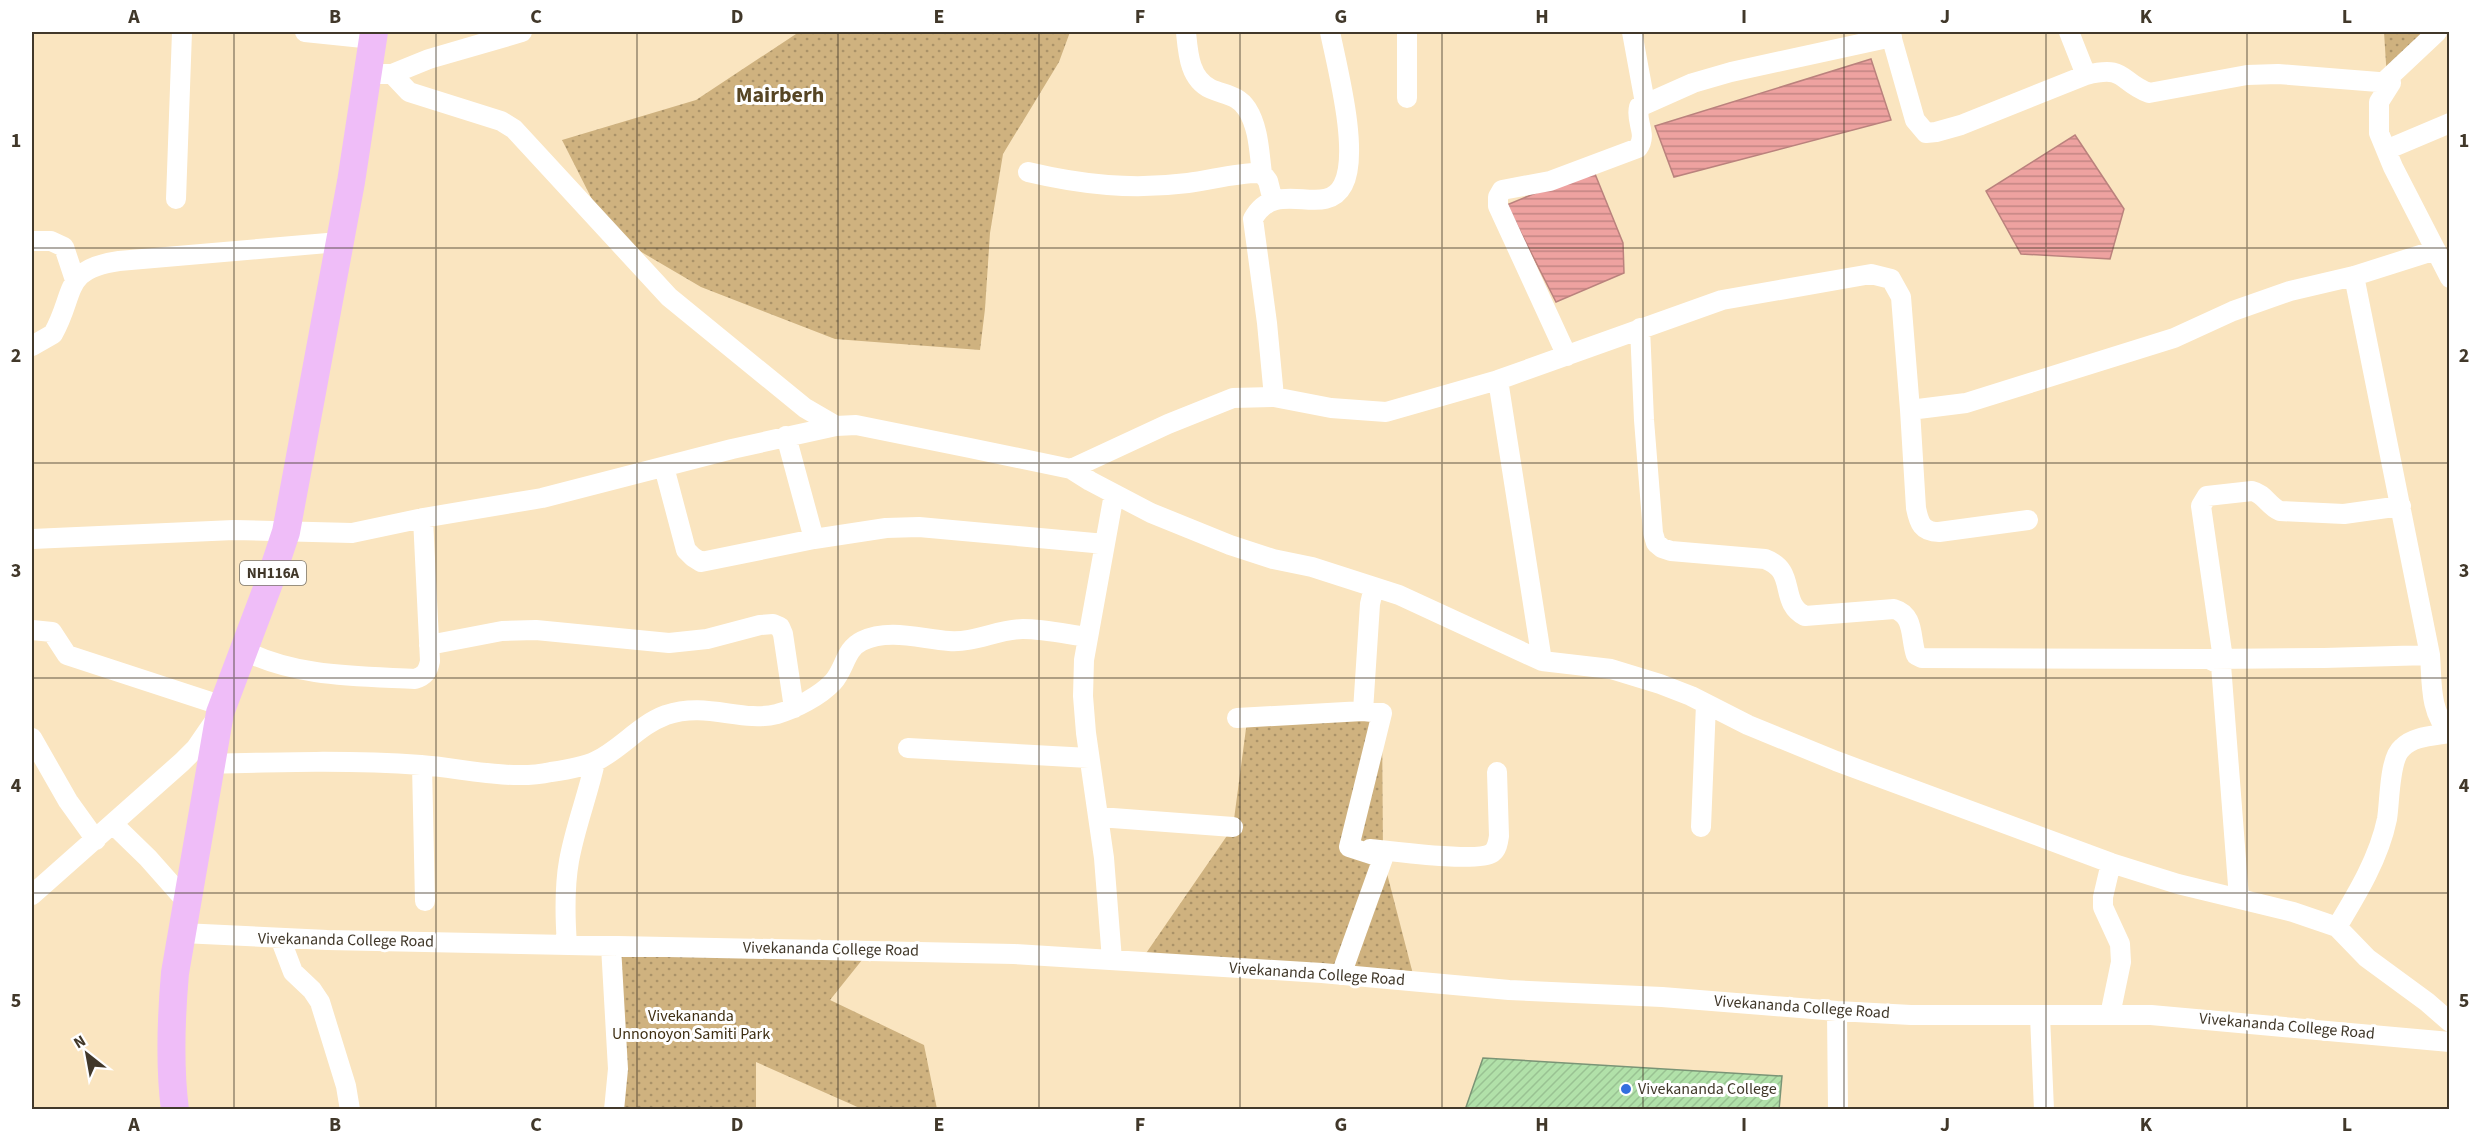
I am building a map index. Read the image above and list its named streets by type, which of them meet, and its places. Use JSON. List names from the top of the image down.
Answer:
{
  "streets": {
    "highway": ["NH116A"],
    "street": ["Vivekananda College Road"]
  },
  "crossings": [
    ["NH116A", "Vivekananda College Road"]
  ],
  "districts": ["Mairberh"],
  "parks": ["Vivekananda Unnonoyon Samiti Park"],
  "places": ["Vivekananda College"],
  "north": "top left",
  "grid": {
    "columns": [
      "A",
      "B",
      "C",
      "D",
      "E",
      "F",
      "G",
      "H",
      "I",
      "J",
      "K",
      "L"
    ],
    "rows": [
      "1",
      "2",
      "3",
      "4",
      "5"
    ]
  }
}
